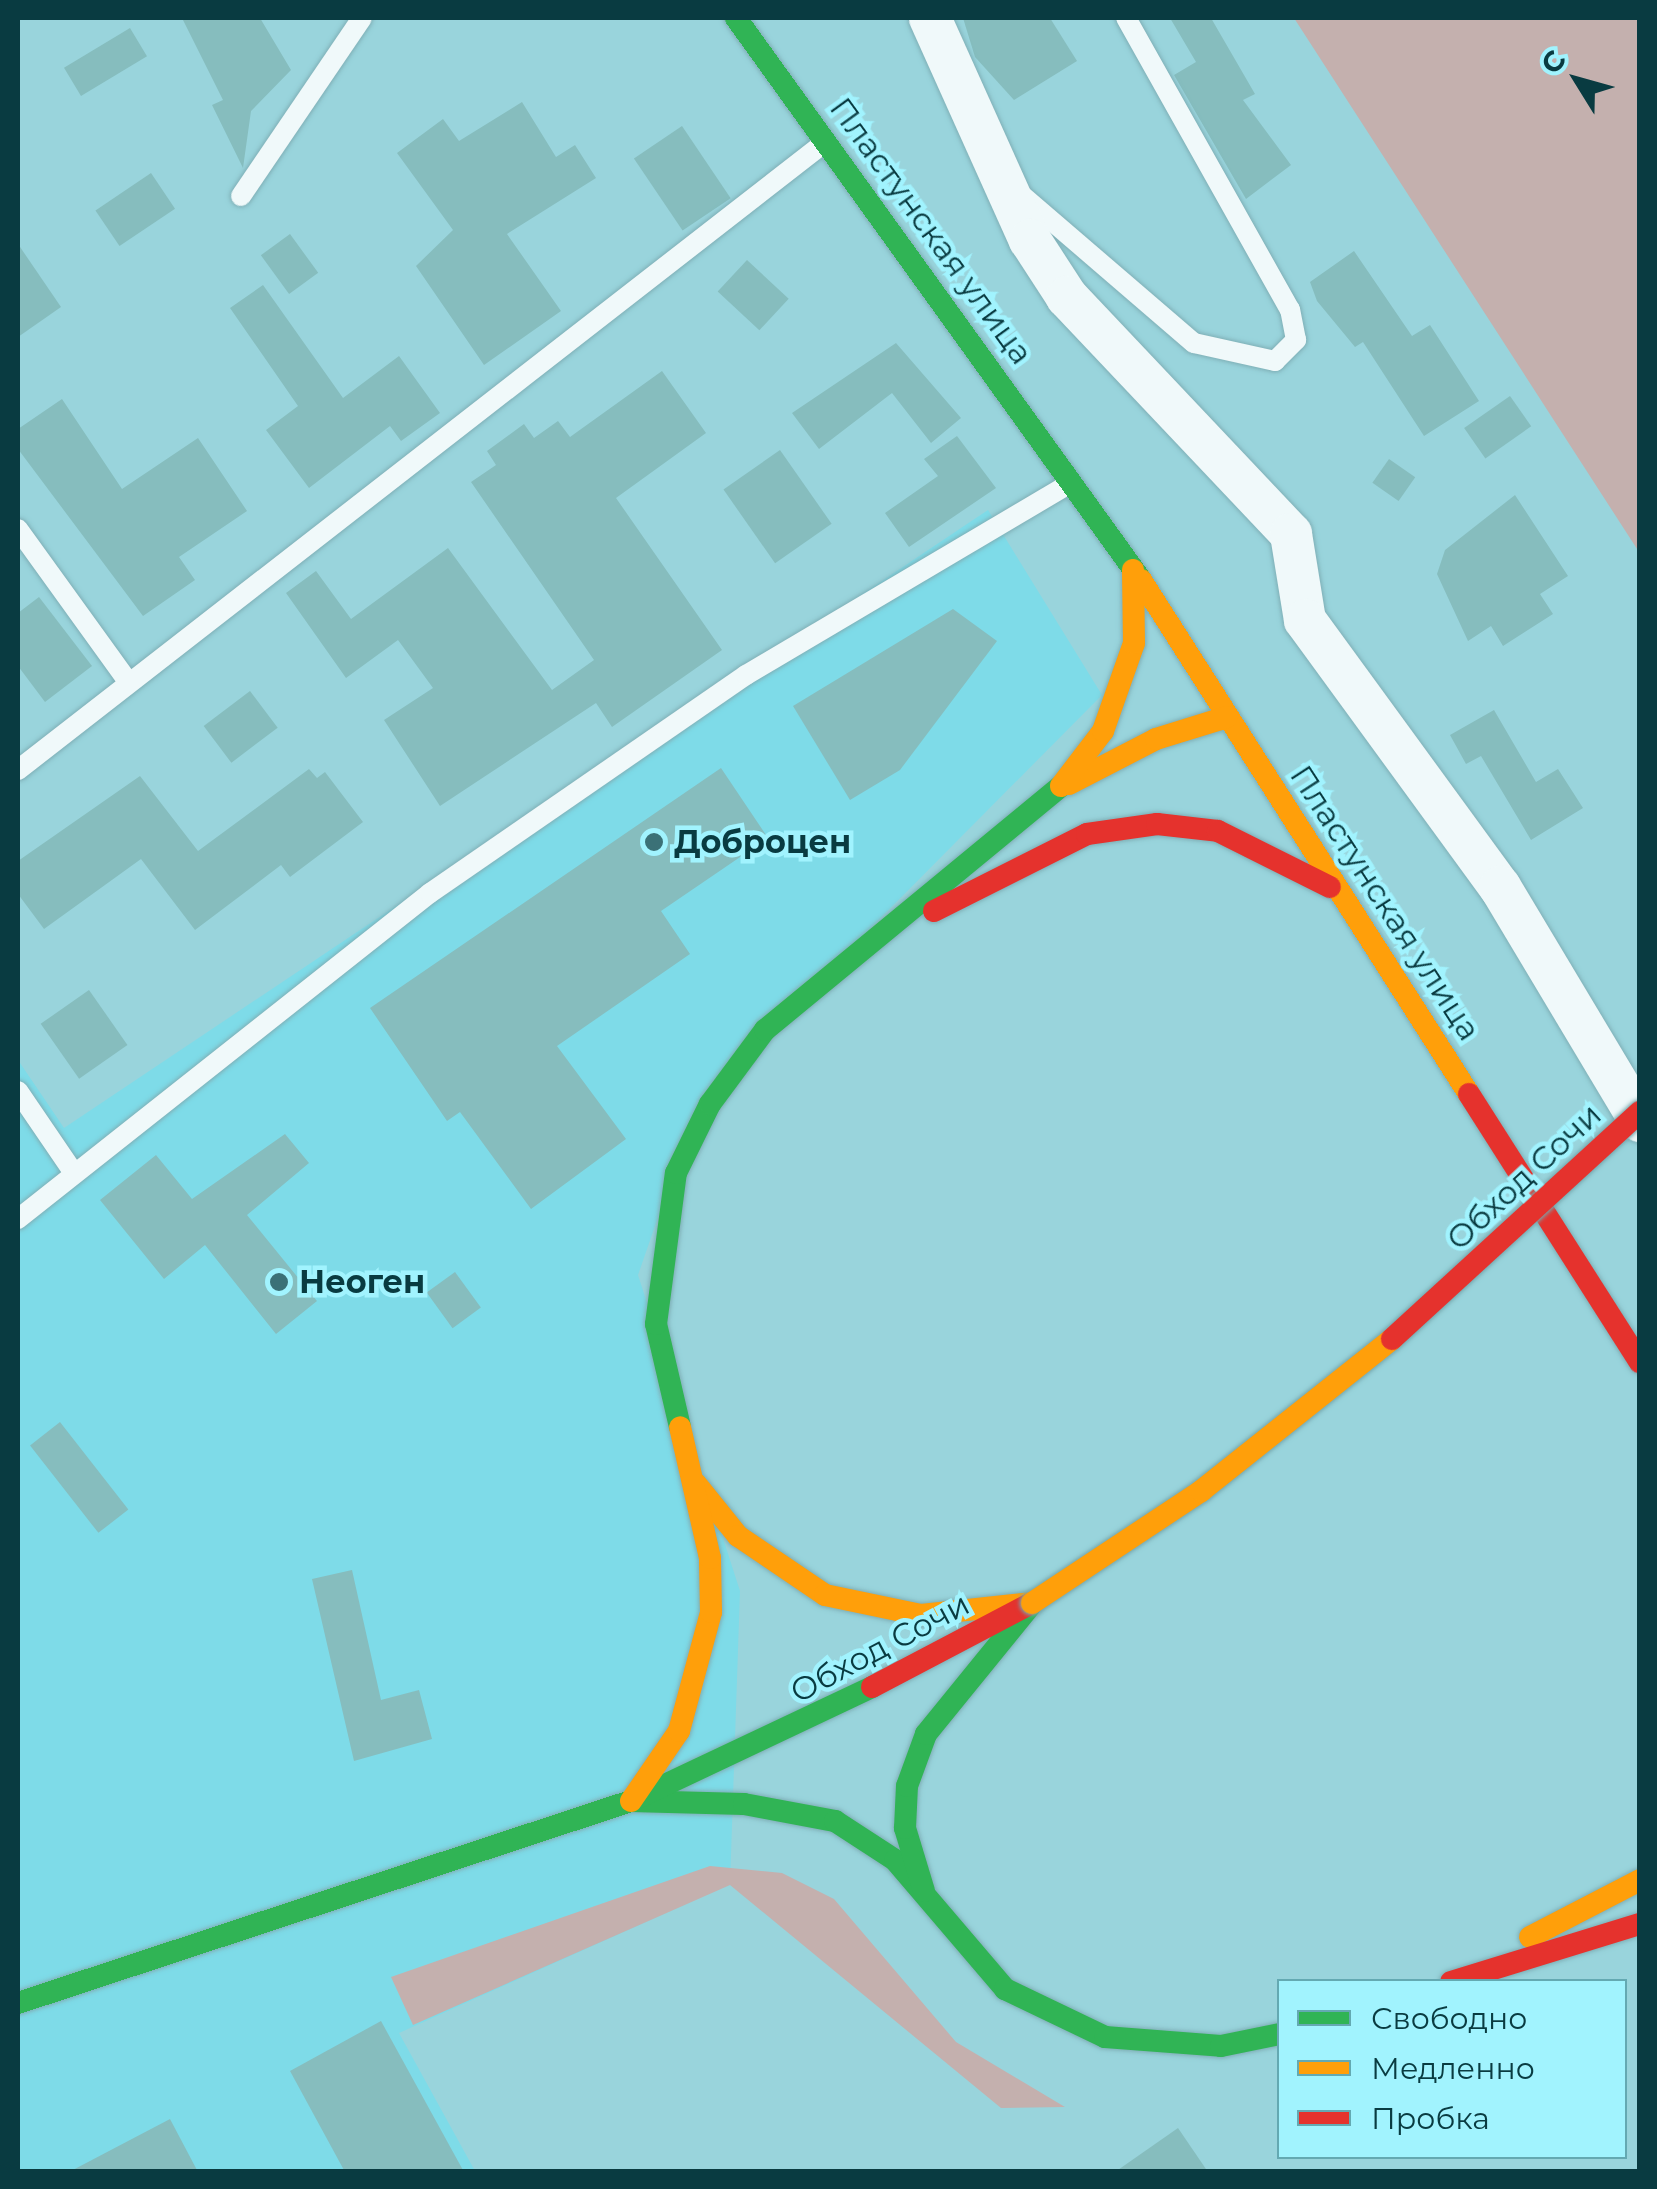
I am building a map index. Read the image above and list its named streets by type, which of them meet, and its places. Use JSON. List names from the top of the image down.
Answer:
{
  "streets": {
    "main road": ["Пластунская улица", "Обход Сочи"]
  },
  "places": ["Доброцен", "Неоген"],
  "legend": ["Свободно", "Медленно", "Пробка"],
  "north": "top left"
}
